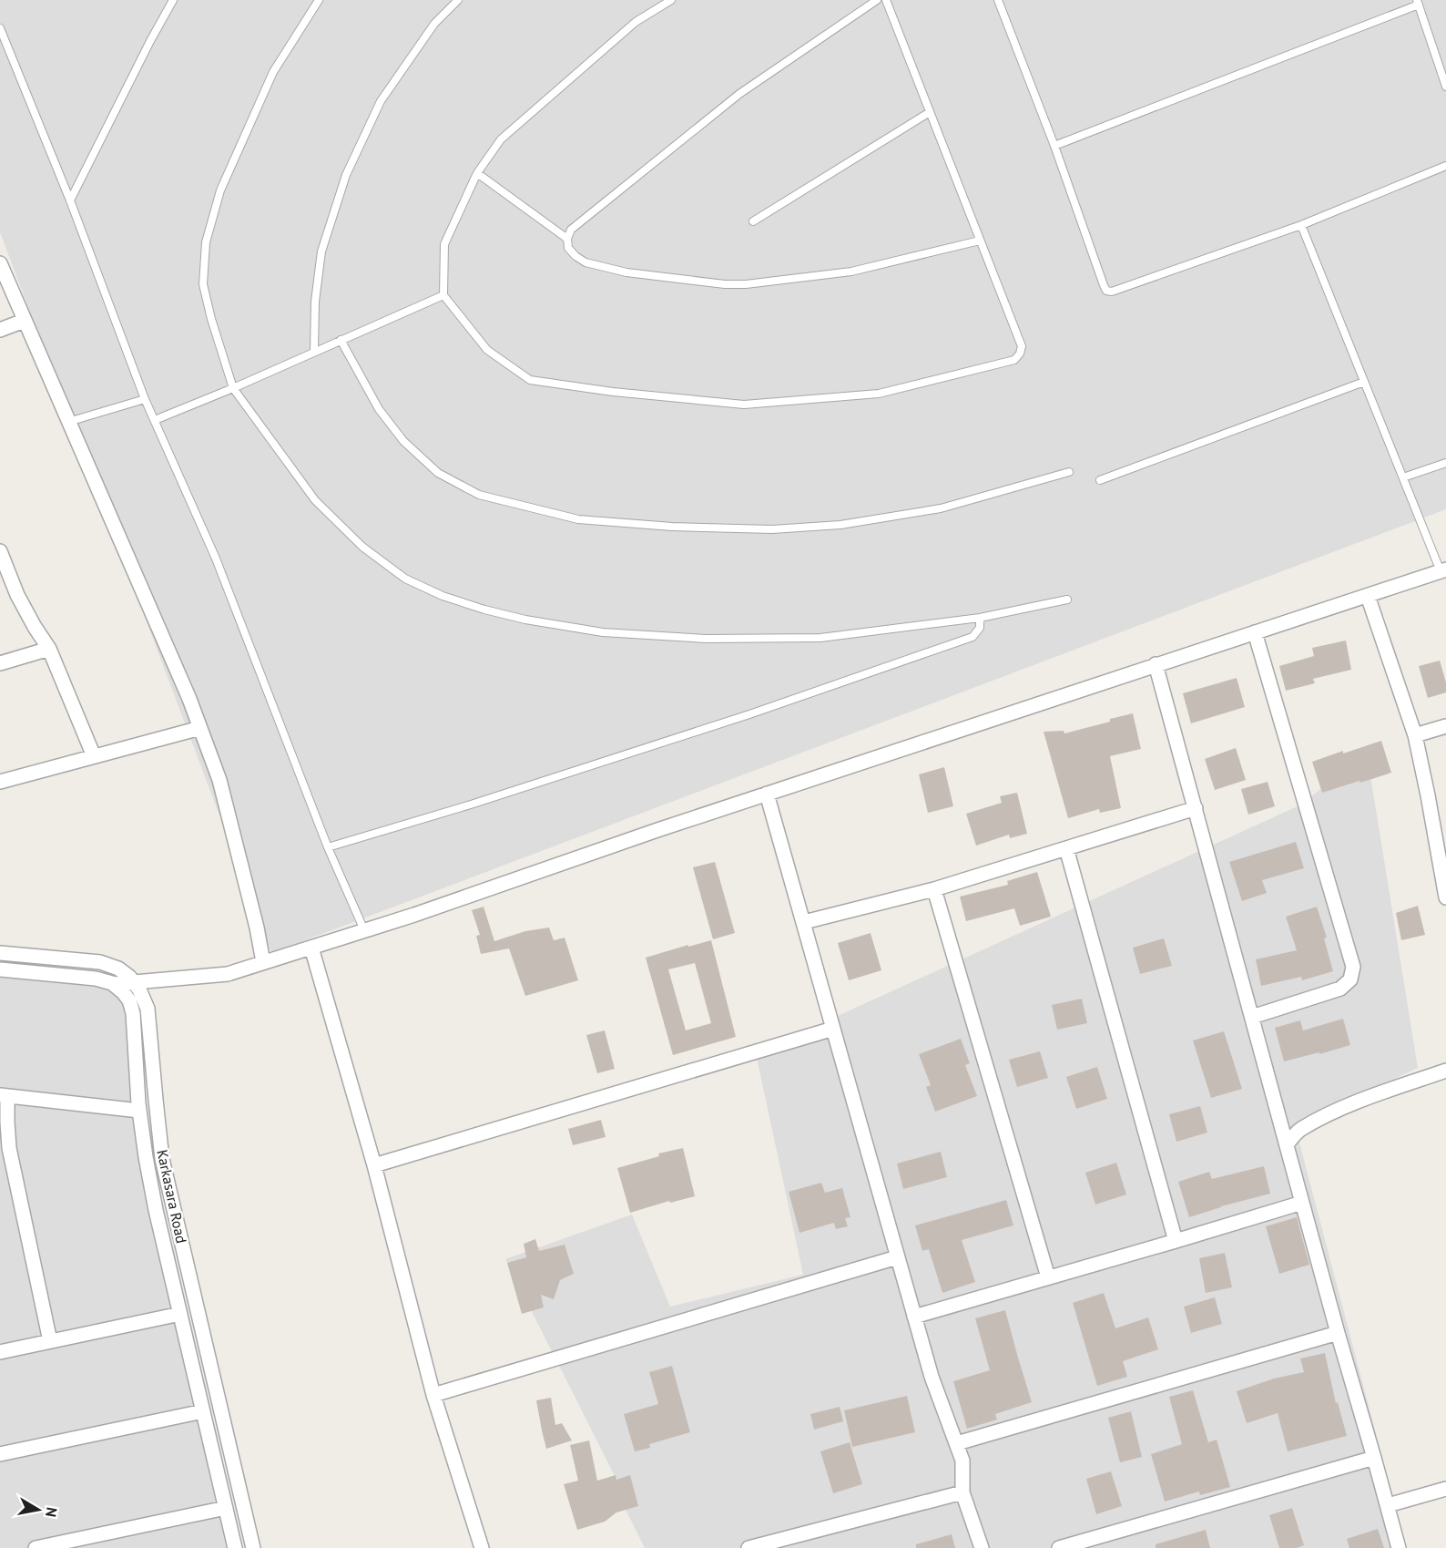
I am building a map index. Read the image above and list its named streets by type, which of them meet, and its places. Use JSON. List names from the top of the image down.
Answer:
{
  "streets": {
    "street": ["Karkasara Road"]
  },
  "north": "right"
}
